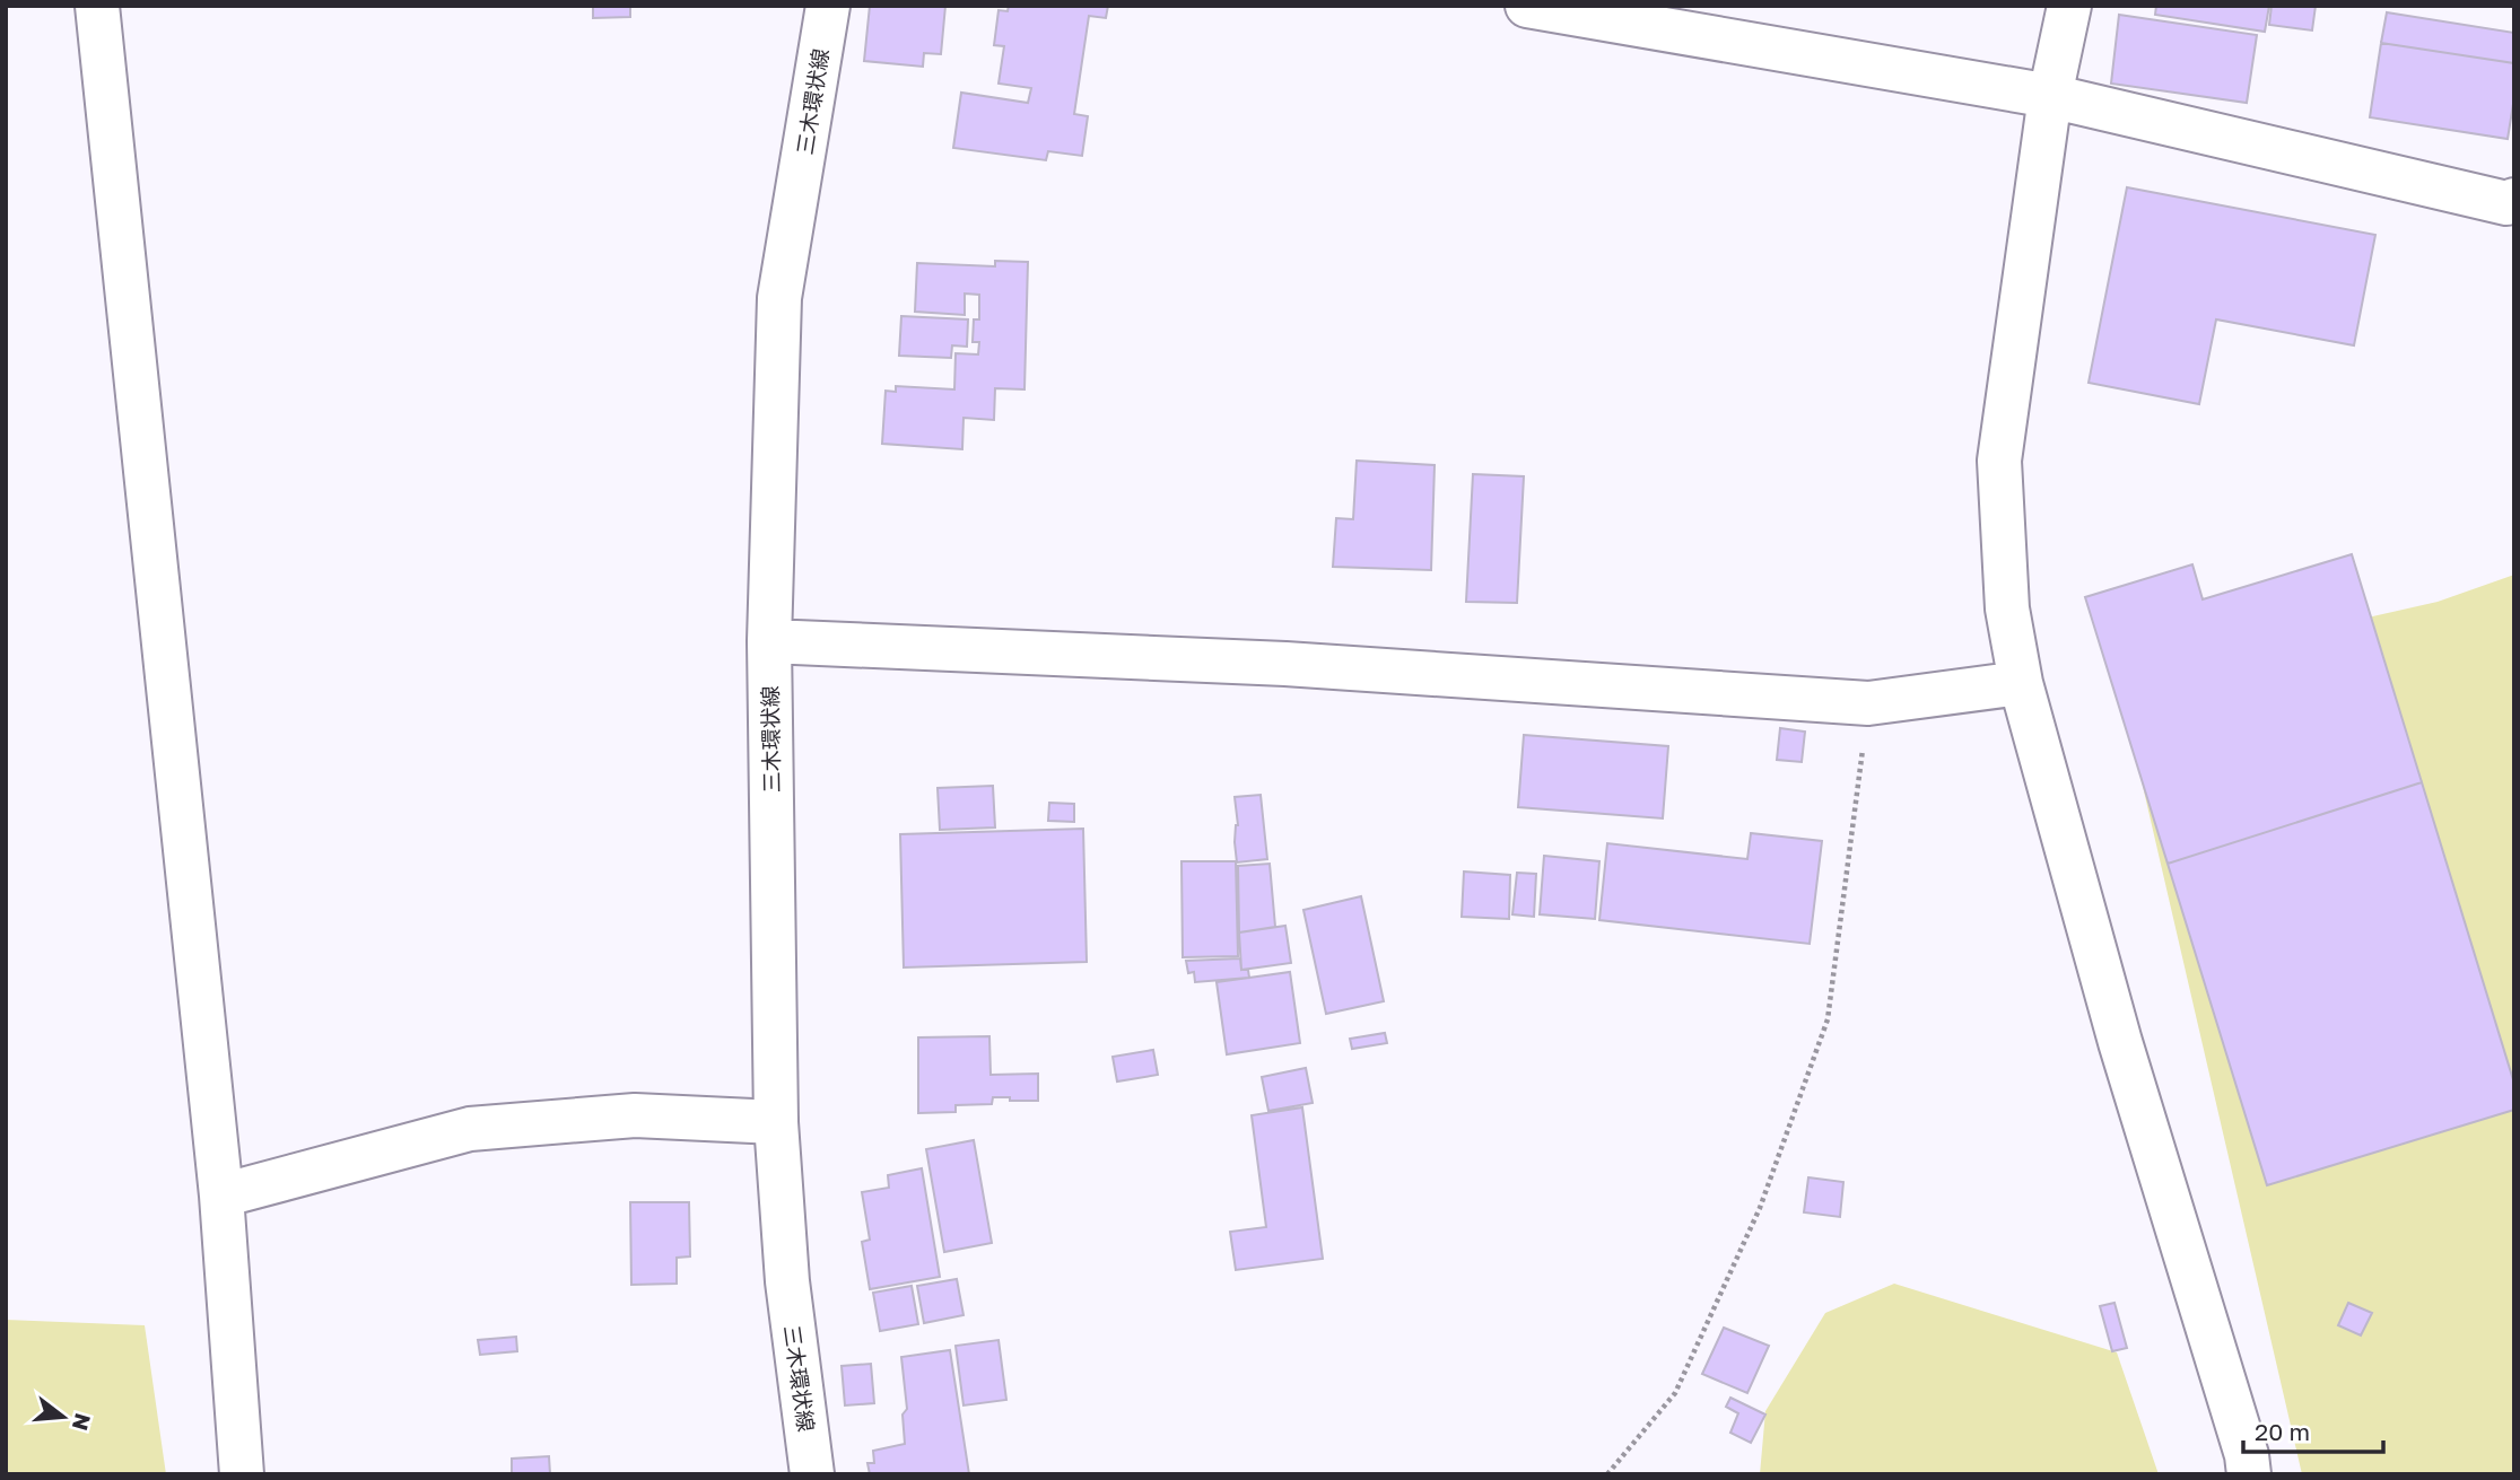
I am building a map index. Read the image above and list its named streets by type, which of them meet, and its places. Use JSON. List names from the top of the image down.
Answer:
{
  "streets": {
    "street": ["三木環状線"]
  },
  "scale_bar": "20 m",
  "north": "right"
}
